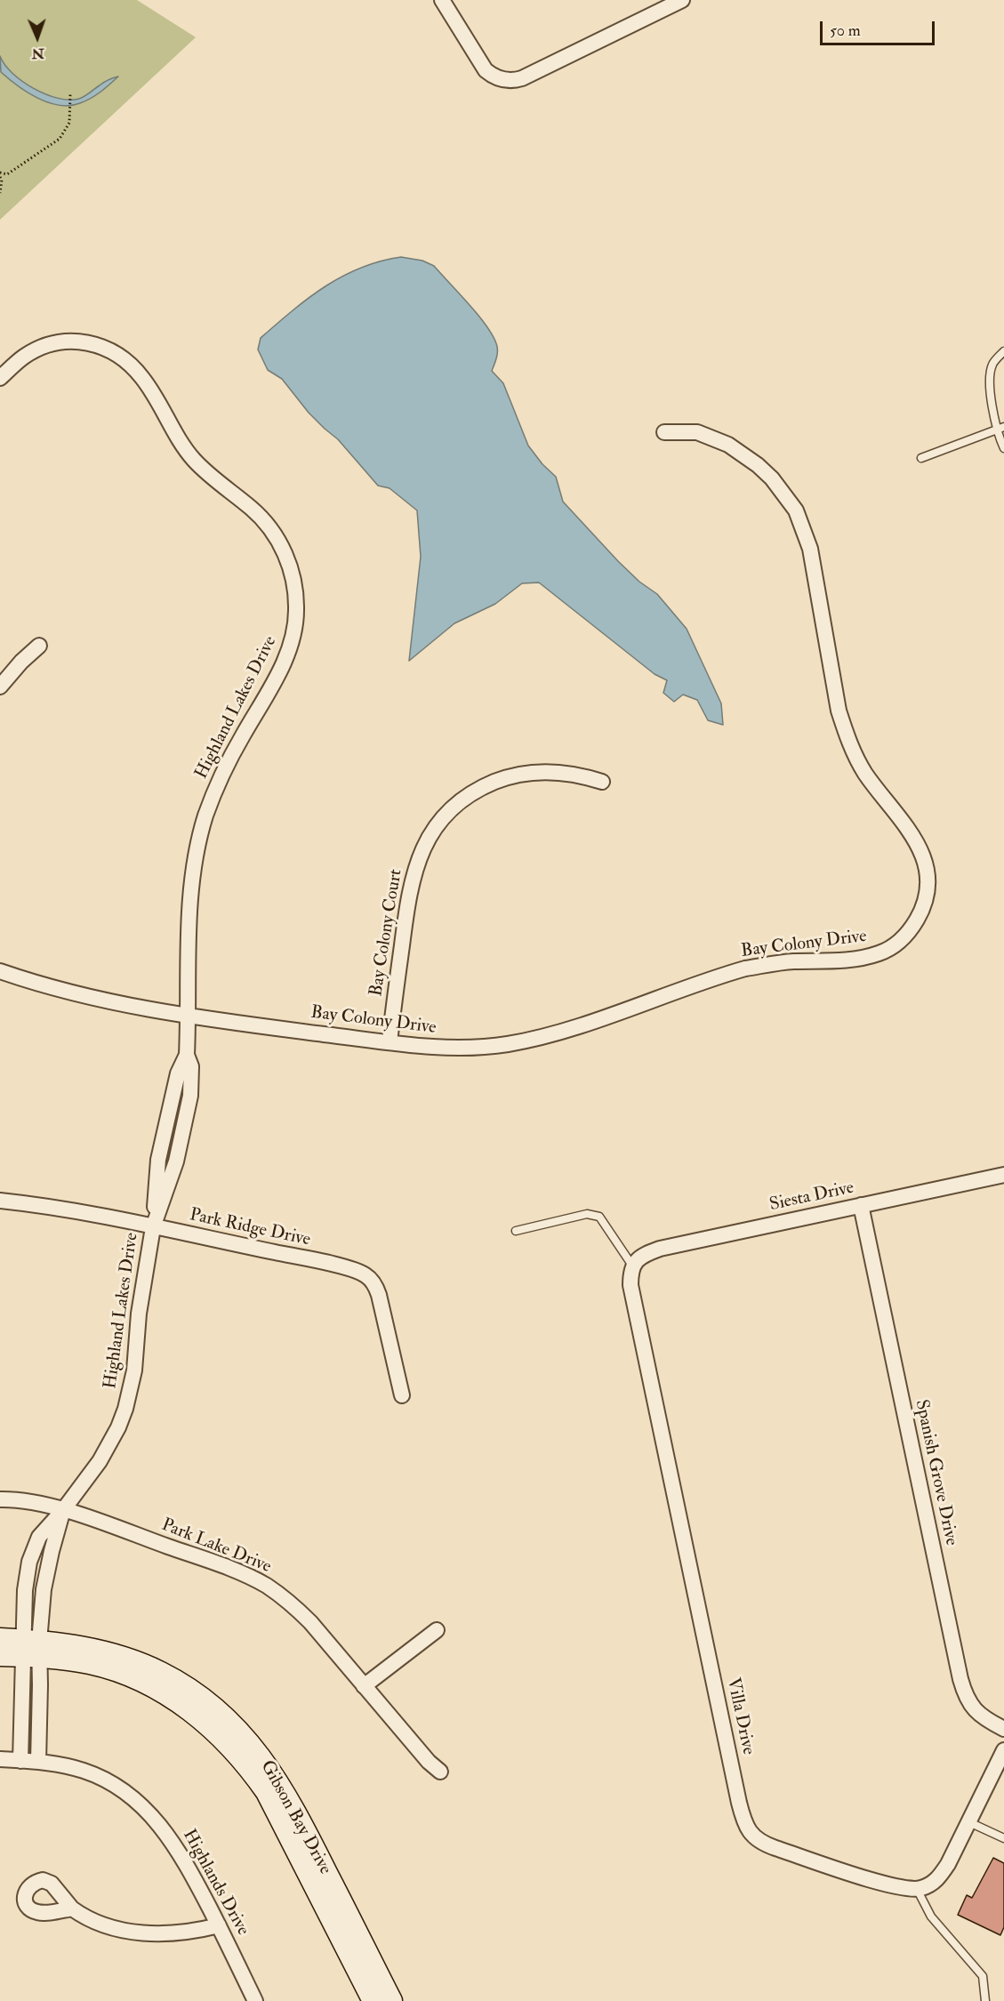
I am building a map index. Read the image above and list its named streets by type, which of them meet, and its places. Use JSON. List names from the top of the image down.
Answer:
{
  "streets": {
    "street": [
      "Highland Lakes Drive",
      "Bay Colony Court",
      "Bay Colony Drive",
      "Siesta Drive",
      "Park Ridge Drive",
      "Spanish Grove Drive",
      "Park Lake Drive",
      "Villa Drive",
      "Gibson Bay Drive",
      "Highlands Drive"
    ]
  },
  "crossings": [
    ["Highland Lakes Drive", "Bay Colony Drive"],
    ["Highland Lakes Drive", "Park Ridge Drive"],
    ["Highland Lakes Drive", "Park Lake Drive"],
    ["Highland Lakes Drive", "Gibson Bay Drive"],
    ["Bay Colony Court", "Bay Colony Drive"],
    ["Siesta Drive", "Spanish Grove Drive"],
    ["Siesta Drive", "Villa Drive"]
  ],
  "scale_bar": "50 m",
  "north": "bottom"
}
